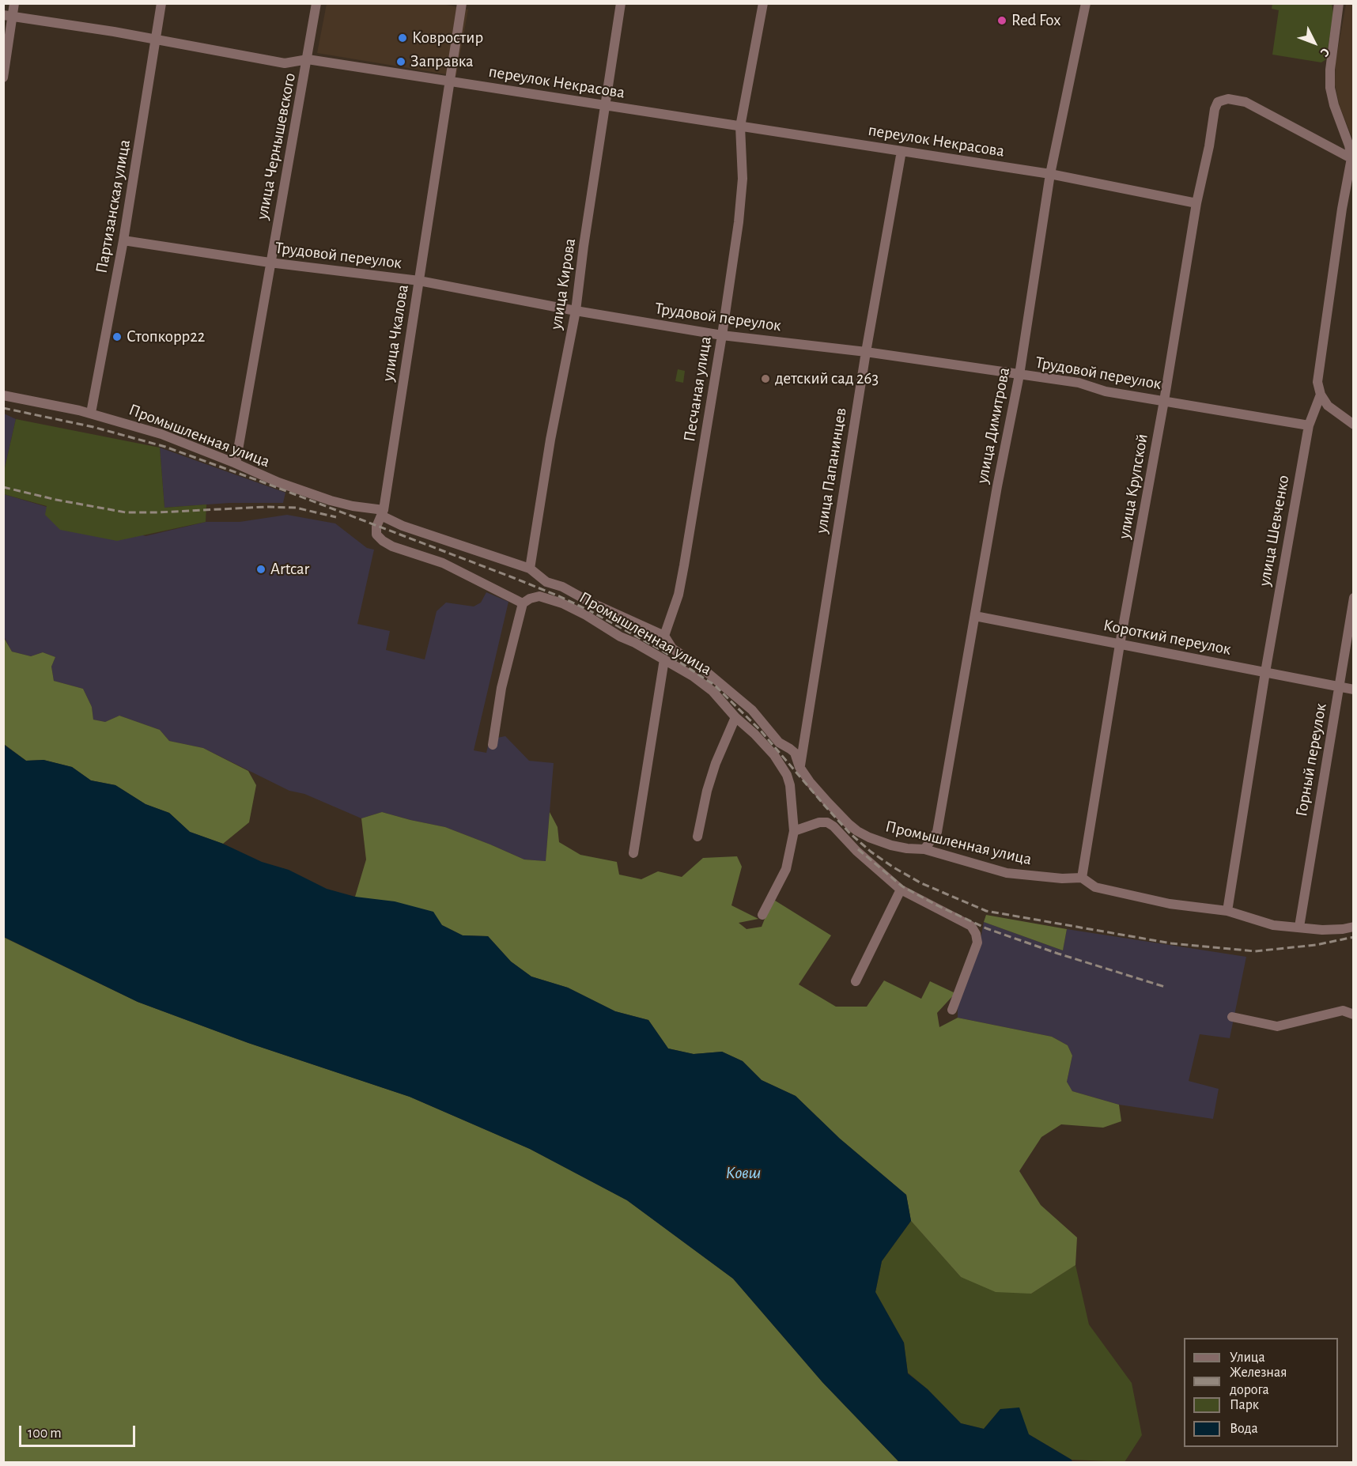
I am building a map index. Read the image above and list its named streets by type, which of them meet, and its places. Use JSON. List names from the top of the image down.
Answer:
{
  "streets": {
    "street": [
      "переулок Некрасова",
      "улица Чернышевского",
      "Партизанская улица",
      "Трудовой переулок",
      "улица Кирова",
      "улица Чкалова",
      "Песчаная улица",
      "улица Димитрова",
      "Промышленная улица",
      "улица Папанинцев",
      "улица Крупской",
      "улица Шевченко",
      "Короткий переулок",
      "Горный переулок"
    ]
  },
  "crossings": [
    ["переулок Некрасова", "улица Чернышевского"],
    ["переулок Некрасова", "Партизанская улица"],
    ["переулок Некрасова", "улица Кирова"],
    ["переулок Некрасова", "улица Чкалова"],
    ["переулок Некрасова", "Песчаная улица"],
    ["переулок Некрасова", "улица Димитрова"],
    ["переулок Некрасова", "улица Папанинцев"],
    ["переулок Некрасова", "улица Крупской"],
    ["улица Чернышевского", "Трудовой переулок"],
    ["улица Чернышевского", "Промышленная улица"],
    ["Партизанская улица", "Трудовой переулок"],
    ["Партизанская улица", "Промышленная улица"],
    ["Трудовой переулок", "улица Кирова"],
    ["Трудовой переулок", "улица Чкалова"],
    ["Трудовой переулок", "Песчаная улица"],
    ["Трудовой переулок", "улица Димитрова"],
    ["Трудовой переулок", "улица Папанинцев"],
    ["Трудовой переулок", "улица Крупской"],
    ["Трудовой переулок", "улица Шевченко"],
    ["улица Кирова", "Промышленная улица"],
    ["улица Чкалова", "Промышленная улица"],
    ["Песчаная улица", "Промышленная улица"],
    ["улица Димитрова", "Промышленная улица"],
    ["улица Димитрова", "Короткий переулок"],
    ["Промышленная улица", "улица Папанинцев"],
    ["Промышленная улица", "улица Крупской"],
    ["Промышленная улица", "улица Шевченко"],
    ["Промышленная улица", "Горный переулок"],
    ["улица Крупской", "улица Шевченко"],
    ["улица Крупской", "Короткий переулок"],
    ["улица Шевченко", "Короткий переулок"],
    ["Короткий переулок", "Горный переулок"]
  ],
  "water": ["Ковш"],
  "places": [
    "Red Fox",
    "Ковростир",
    "Заправка",
    "Стопкорр22",
    "детский сад 263",
    "Artcar"
  ],
  "legend": [
    "Улица",
    "Железная дорога",
    "Парк",
    "Вода"
  ],
  "scale_bar": "100 m",
  "north": "bottom right"
}
